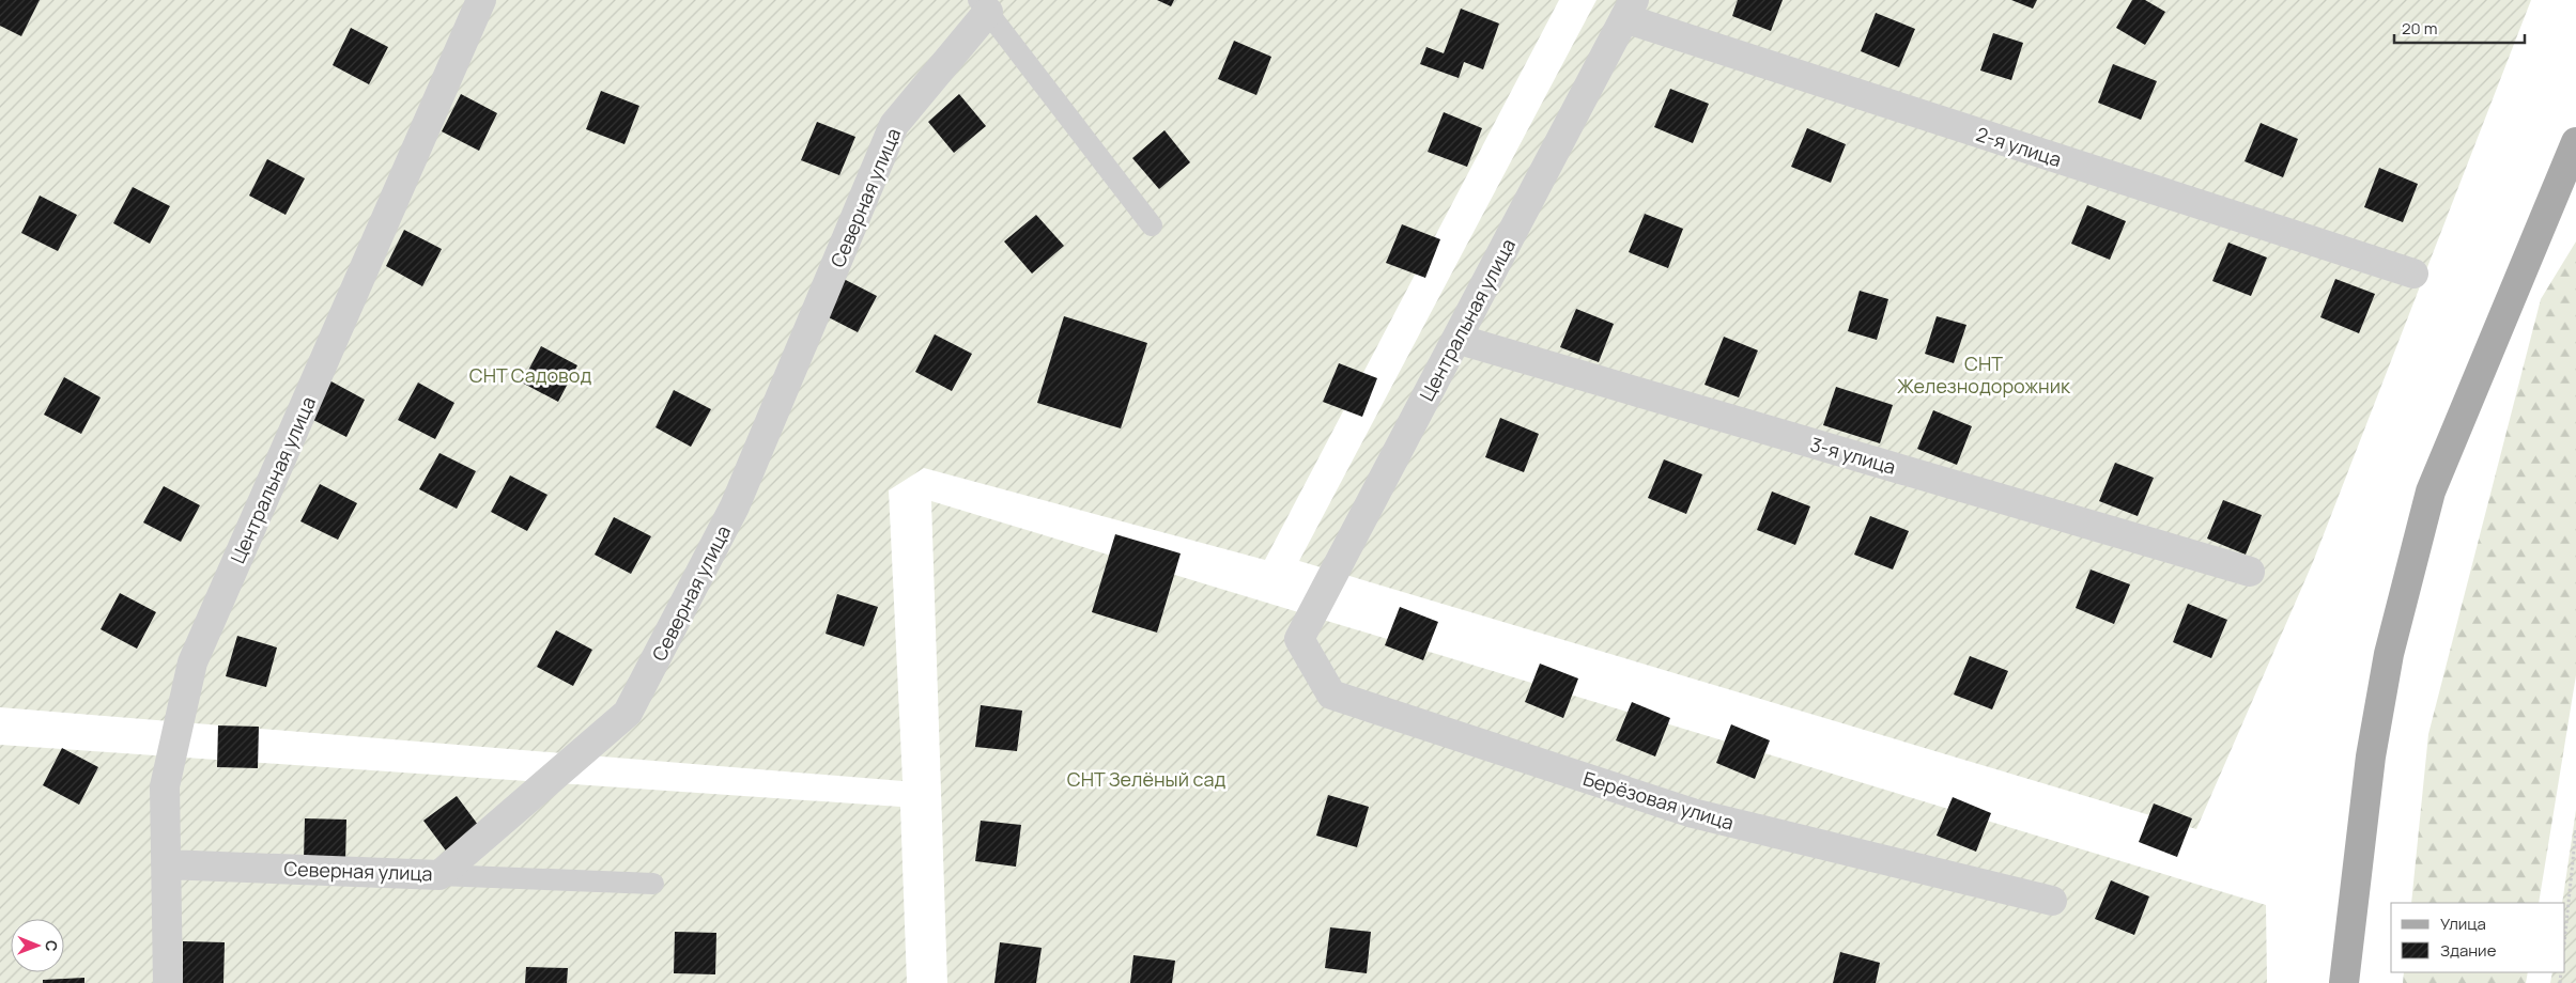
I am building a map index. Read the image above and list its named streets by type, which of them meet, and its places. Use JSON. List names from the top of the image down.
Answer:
{
  "streets": {
    "street": [
      "2-я улица",
      "Северная улица",
      "Центральная улица",
      "3-я улица",
      "Берёзовая улица"
    ]
  },
  "crossings": [
    ["2-я улица", "Центральная улица"],
    ["Северная улица", "Центральная улица"],
    ["Центральная улица", "3-я улица"],
    ["Центральная улица", "Берёзовая улица"]
  ],
  "parks": ["СНТ Железнодорожник", "СНТ Садовод", "СНТ Зелёный сад"],
  "legend": ["Улица", "Здание"],
  "scale_bar": "20 m",
  "north": "right"
}
